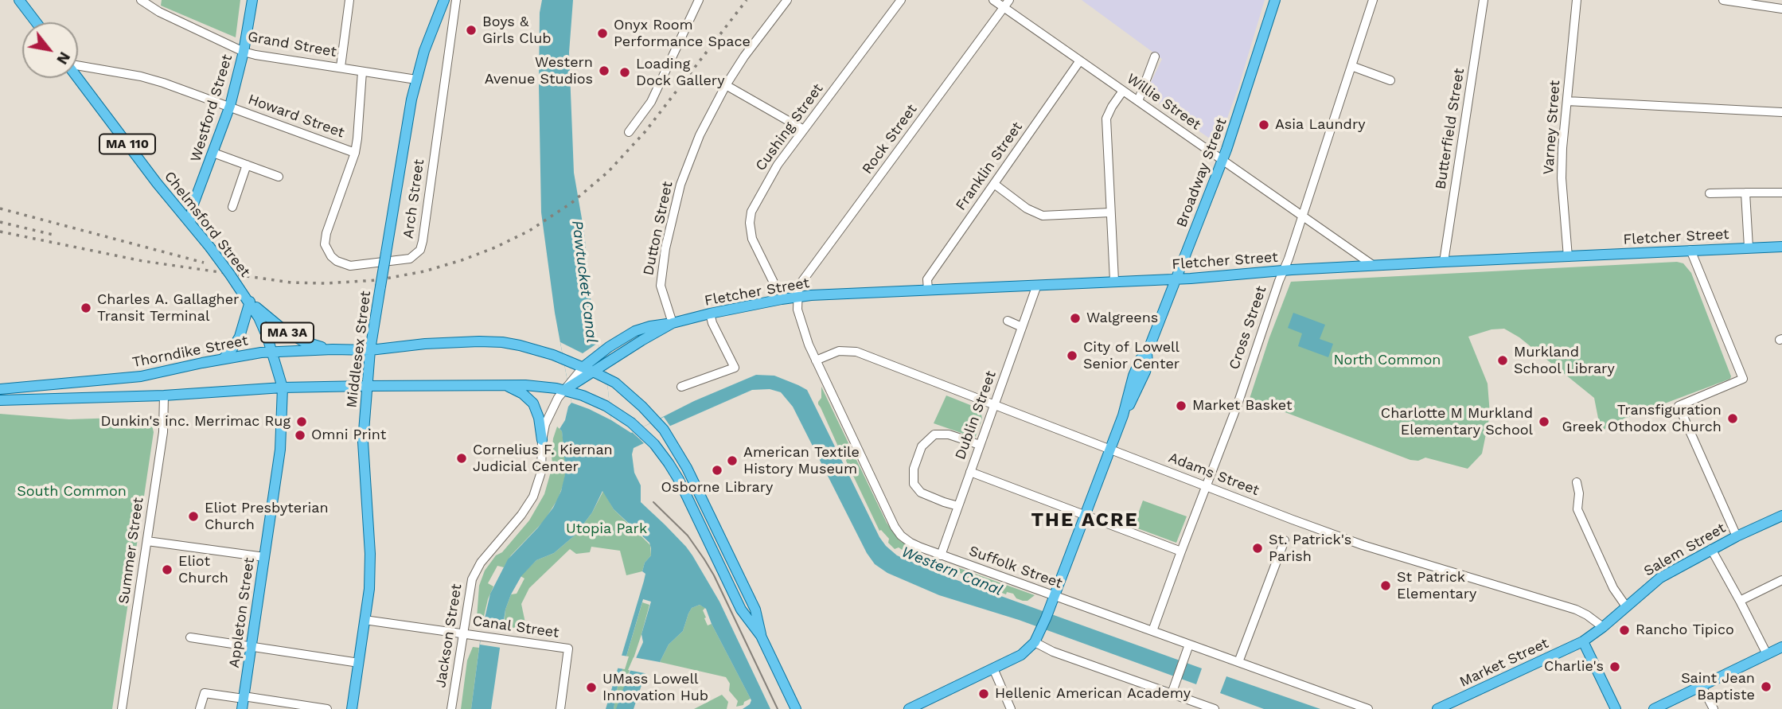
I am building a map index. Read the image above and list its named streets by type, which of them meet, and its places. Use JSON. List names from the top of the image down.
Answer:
{
  "streets": {
    "main road": [
      "Westford Street",
      "MA 110",
      "Broadway Street",
      "Chelmsford Street",
      "Fletcher Street",
      "MA 3A",
      "Middlesex Street",
      "Thorndike Street",
      "Salem Street",
      "Appleton Street",
      "Market Street"
    ],
    "street": [
      "Grand Street",
      "Willie Street",
      "Howard Street",
      "Cushing Street",
      "Varney Street",
      "Butterfield Street",
      "Rock Street",
      "Franklin Street",
      "Arch Street",
      "Dutton Street",
      "Cross Street",
      "Dublin Street",
      "Adams Street",
      "Summer Street",
      "Suffolk Street",
      "Canal Street",
      "Jackson Street"
    ]
  },
  "crossings": [
    ["Grand Street", "Westford Street"],
    ["Grand Street", "Arch Street"],
    ["Grand Street", "Middlesex Street"],
    ["Willie Street", "Rock Street"],
    ["Willie Street", "Franklin Street"],
    ["Willie Street", "Broadway Street"],
    ["Willie Street", "Fletcher Street"],
    ["Willie Street", "Cross Street"],
    ["Westford Street", "Howard Street"],
    ["Westford Street", "Chelmsford Street"],
    ["Howard Street", "Arch Street"],
    ["Varney Street", "Fletcher Street"],
    ["Butterfield Street", "Fletcher Street"],
    ["Rock Street", "Fletcher Street"],
    ["Rock Street", "Suffolk Street"],
    ["Franklin Street", "Fletcher Street"],
    ["Broadway Street", "Fletcher Street"],
    ["Broadway Street", "Adams Street"],
    ["Broadway Street", "Suffolk Street"],
    ["Chelmsford Street", "MA 3A"],
    ["Chelmsford Street", "Thorndike Street"],
    ["Chelmsford Street", "Appleton Street"],
    ["Dutton Street", "Fletcher Street"],
    ["Fletcher Street", "Cross Street"],
    ["Fletcher Street", "Thorndike Street"],
    ["Fletcher Street", "Dublin Street"],
    ["Fletcher Street", "Suffolk Street"],
    ["Fletcher Street", "Jackson Street"],
    ["Cross Street", "Adams Street"],
    ["Cross Street", "Suffolk Street"],
    ["MA 3A", "Thorndike Street"],
    ["Middlesex Street", "Thorndike Street"],
    ["Middlesex Street", "Canal Street"],
    ["Dublin Street", "Adams Street"],
    ["Dublin Street", "Suffolk Street"],
    ["Adams Street", "Salem Street"],
    ["Adams Street", "Suffolk Street"],
    ["Salem Street", "Market Street"],
    ["Canal Street", "Jackson Street"]
  ],
  "districts": ["THE ACRE"],
  "water": ["Pawtucket Canal", "Western Canal"],
  "parks": ["North Common", "South Common", "Utopia Park"],
  "places": [
    "Boys & Girls Club",
    "Onyx Room Performance Space",
    "Western Avenue Studios",
    "Loading Dock Gallery",
    "Asia Laundry",
    "Charles A. Gallagher Transit Terminal",
    "Walgreens",
    "City of Lowell Senior Center",
    "Murkland School Library",
    "Market Basket",
    "Transfiguration Greek Othodox Church",
    "Dunkin's inc. Merrimac Rug",
    "Charlotte M Murkland Elementary School",
    "Omni Print",
    "Cornelius F. Kiernan Judicial Center",
    "American Textile History Museum",
    "Osborne Library",
    "Eliot Presbyterian Church",
    "St. Patrick's Parish",
    "Eliot Church",
    "St Patrick Elementary",
    "Rancho Tipico",
    "Charlie's",
    "Saint Jean Baptiste",
    "UMass Lowell Innovation Hub",
    "Hellenic American Academy"
  ],
  "north": "bottom right"
}
